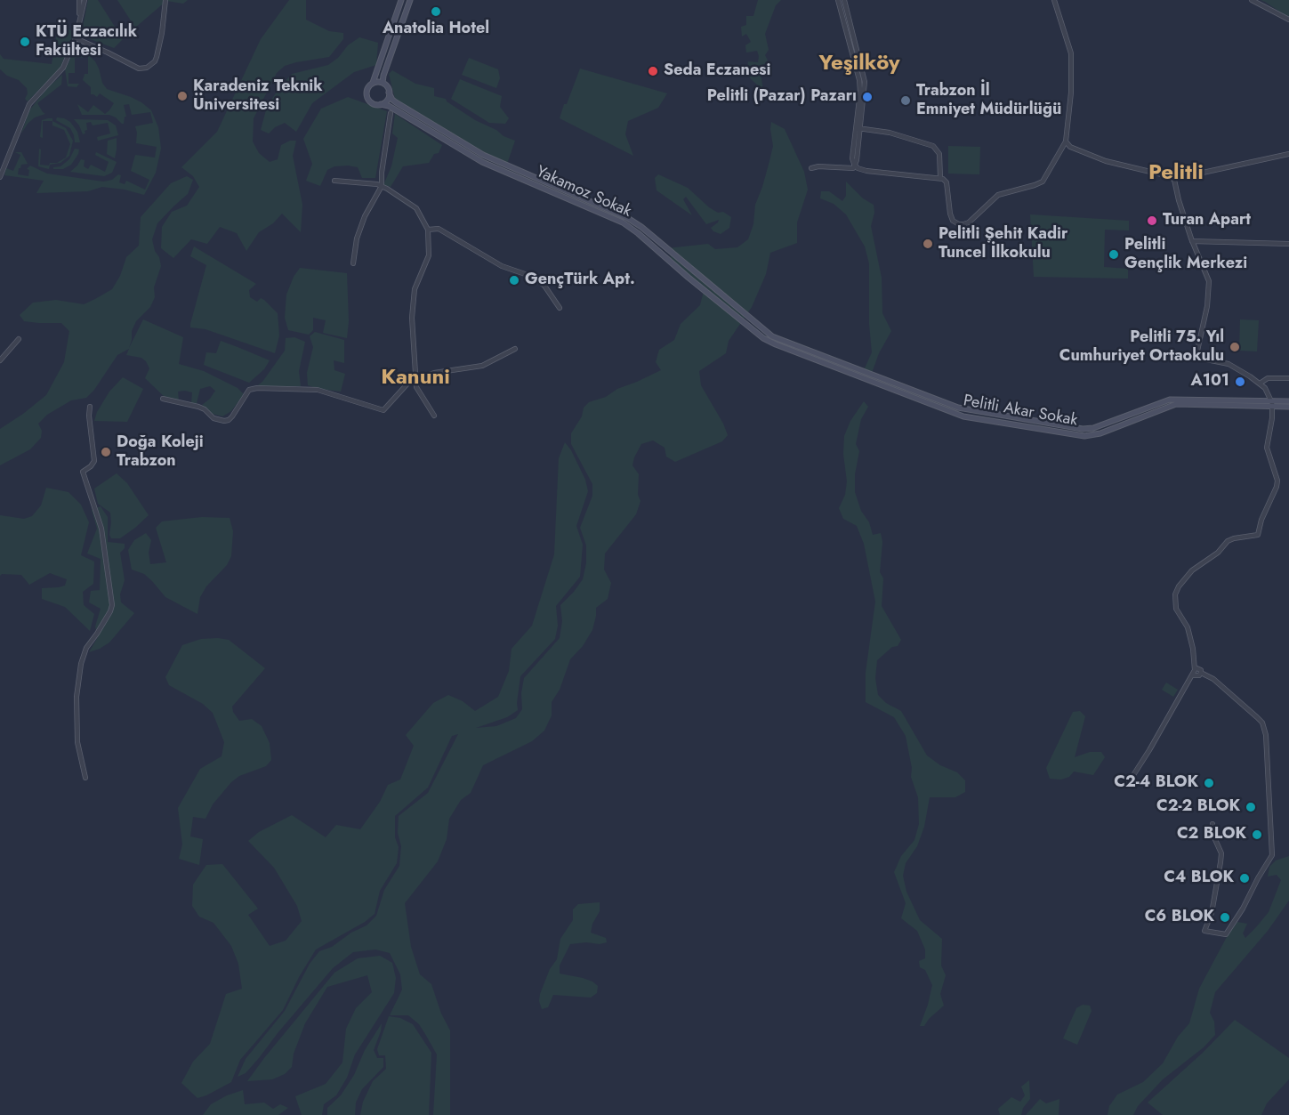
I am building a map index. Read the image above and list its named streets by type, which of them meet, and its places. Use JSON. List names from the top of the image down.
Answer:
{
  "streets": {
    "main road": ["Yakamoz Sokak", "Pelitli Akar Sokak"]
  },
  "crossings": [
    ["Yakamoz Sokak", "Pelitli Akar Sokak"]
  ],
  "districts": ["Yeşilköy", "Pelitli", "Kanuni"],
  "places": [
    "Anatolia Hotel",
    "KTÜ Eczacılık Fakültesi",
    "Seda Eczanesi",
    "Karadeniz Teknik Üniversitesi",
    "Pelitli (Pazar) Pazarı",
    "Trabzon İl Emniyet Müdürlüğü",
    "Turan Apart",
    "Pelitli Şehit Kadir Tuncel İlkokulu",
    "Pelitli Gençlik Merkezi",
    "GençTürk Apt.",
    "Pelitli 75. Yıl Cumhuriyet Ortaokulu",
    "A101",
    "Doğa Koleji Trabzon",
    "C2-4 BLOK",
    "C2-2 BLOK",
    "C2 BLOK",
    "C4 BLOK",
    "C6 BLOK"
  ]
}
